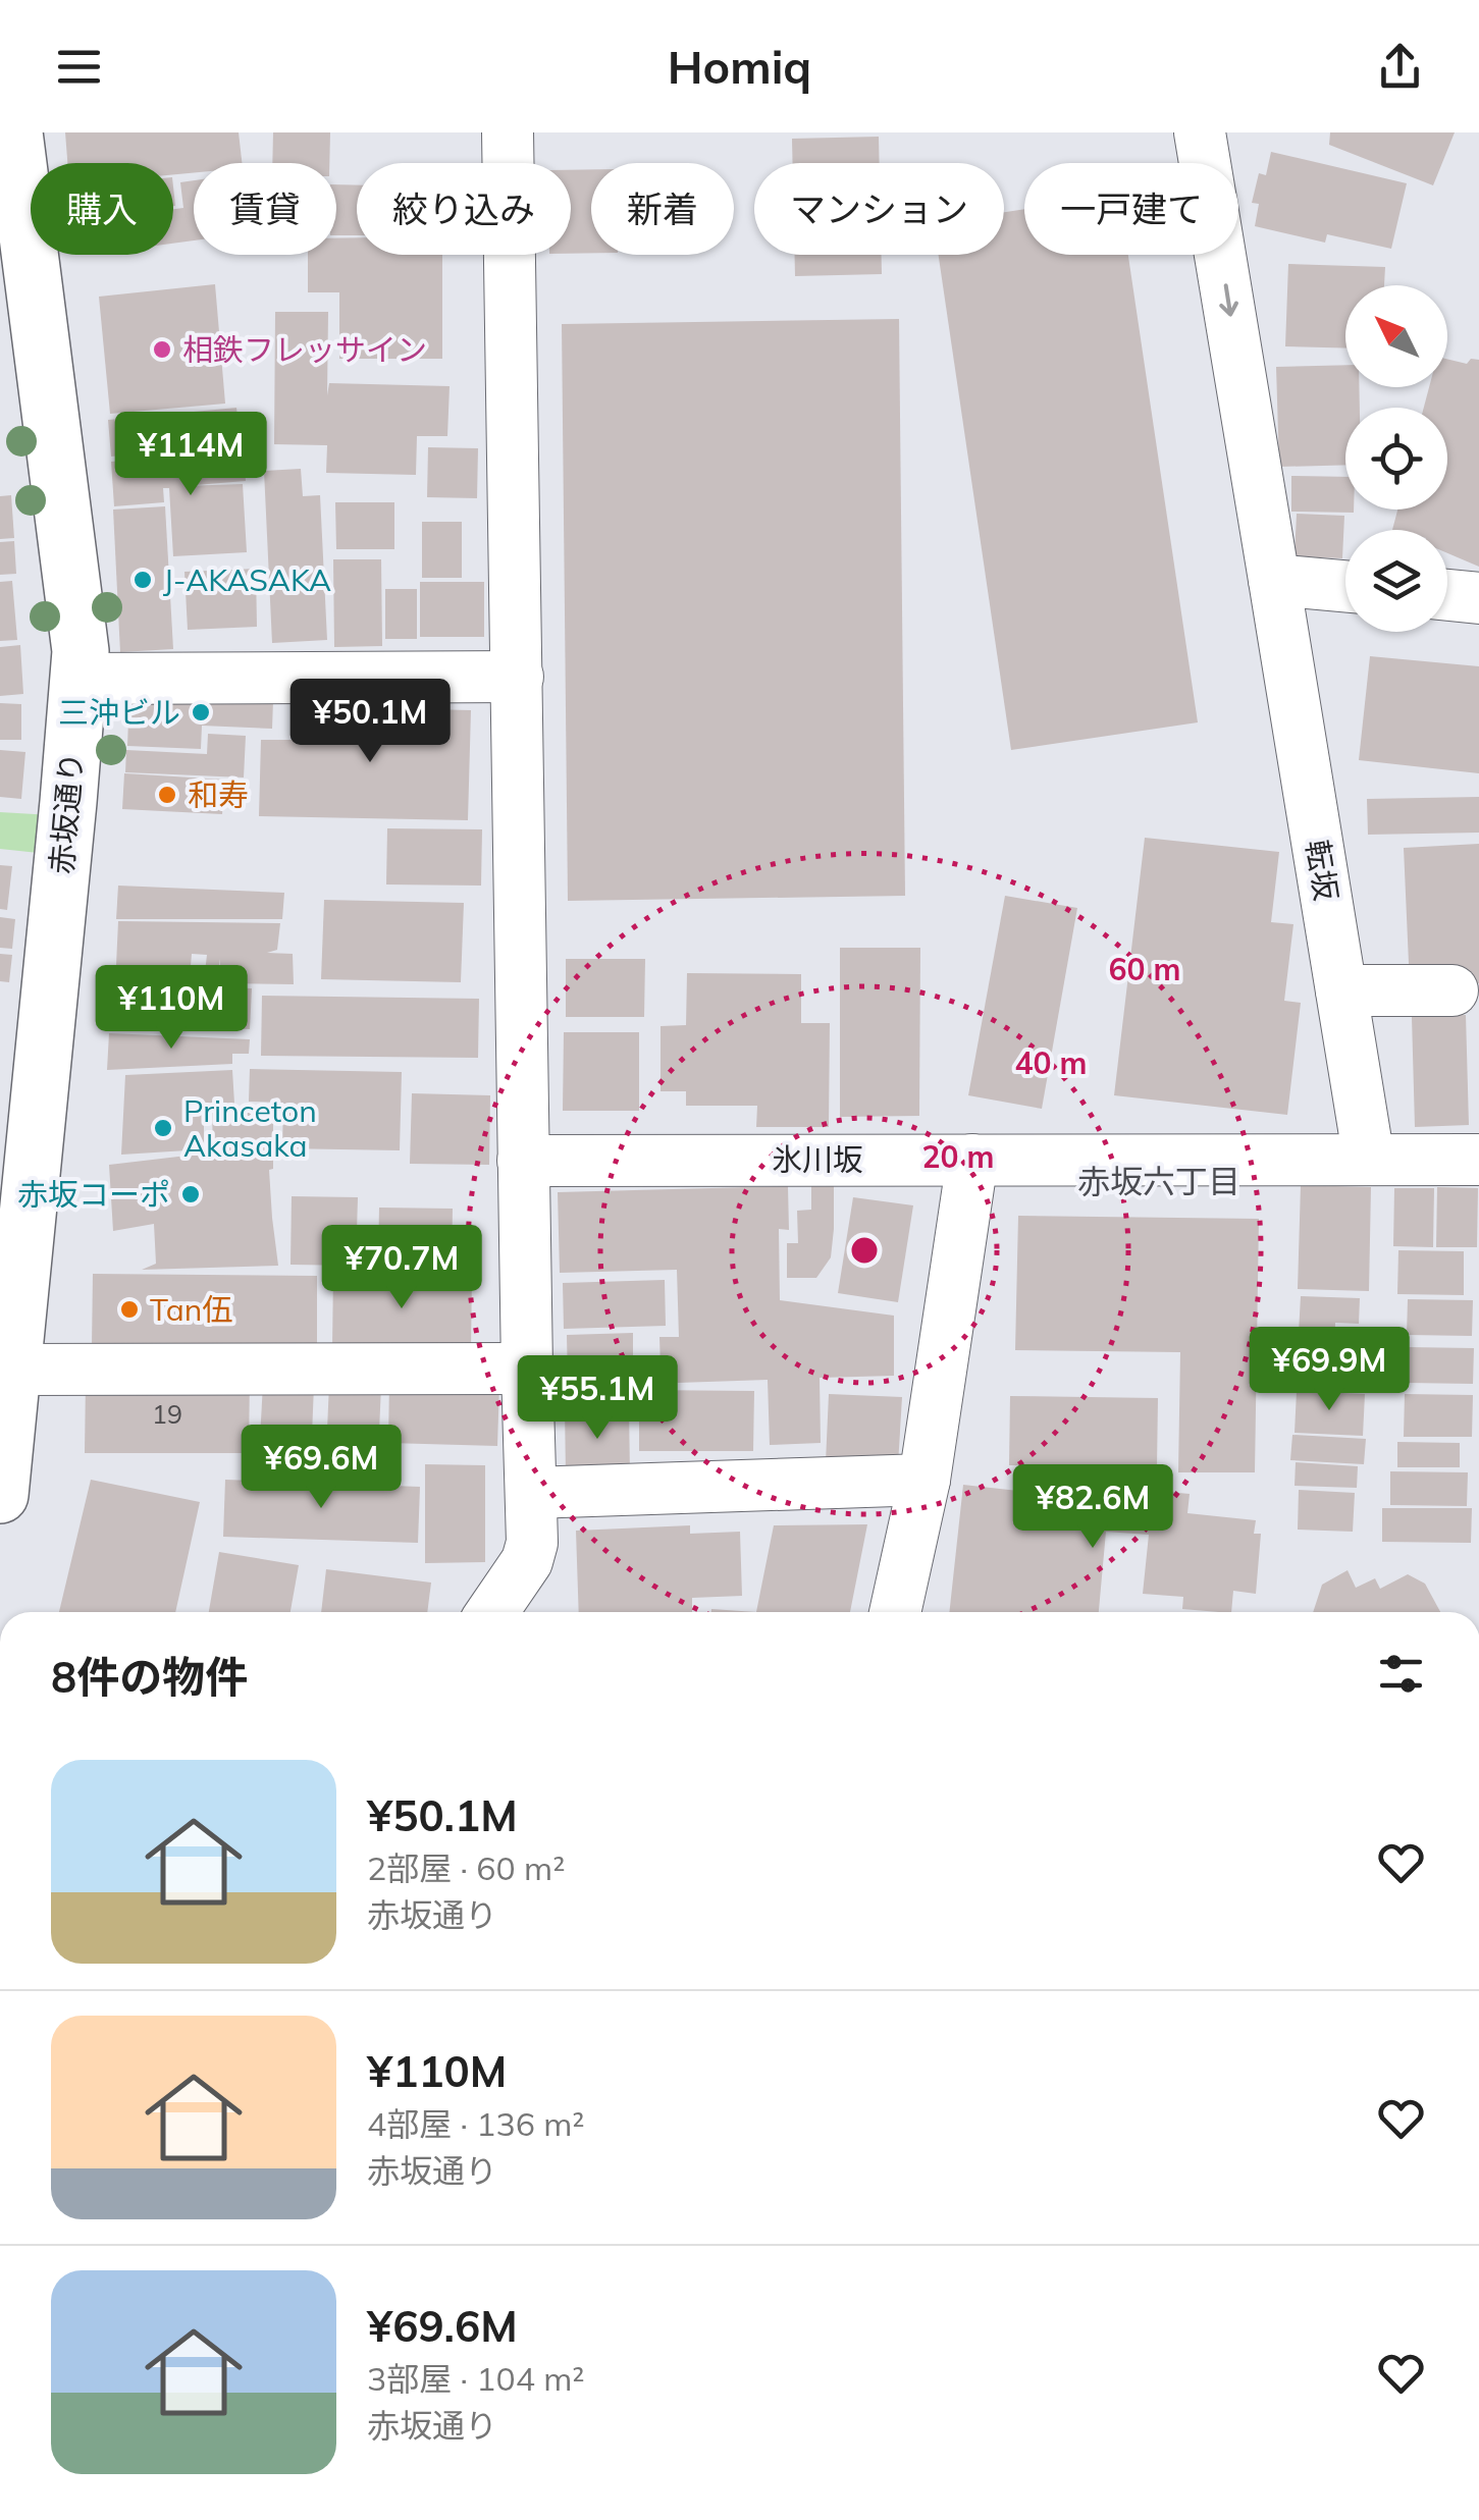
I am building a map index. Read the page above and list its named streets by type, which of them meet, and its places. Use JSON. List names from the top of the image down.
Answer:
{
  "streets": {
    "main road": ["赤坂通り"],
    "street": ["転坂", "氷川坂"]
  },
  "crossings": [
    ["転坂", "氷川坂"]
  ],
  "one_way": ["転坂"],
  "districts": ["赤坂六丁目"],
  "places": [
    "相鉄フレッサイン",
    "J-AKASAKA",
    "三沖ビル",
    "和寿",
    "Princeton Akasaka",
    "赤坂コーポ",
    "Tan伍"
  ],
  "house_numbers": ["19"],
  "north": "top left",
  "page": {
    "header": "Homiq",
    "chip": [
      "購入",
      "賃貸",
      "絞り込み",
      "新着",
      "マンション",
      "一戸建て"
    ],
    "price": [
      "¥114M",
      "¥50.1M",
      "¥110M",
      "¥70.7M",
      "¥69.9M",
      "¥55.1M",
      "¥69.6M",
      "¥82.6M"
    ],
    "heading": "8件の物件",
    "list": [
      {
        "name": "¥50.1M",
        "note": "2部屋 · 60 m² · 赤坂通り"
      },
      {
        "name": "¥110M",
        "note": "4部屋 · 136 m² · 赤坂通り"
      },
      {
        "name": "¥69.6M",
        "note": "3部屋 · 104 m² · 赤坂通り"
      }
    ]
  },
  "rings": ["60 m", "40 m", "20 m"]
}
